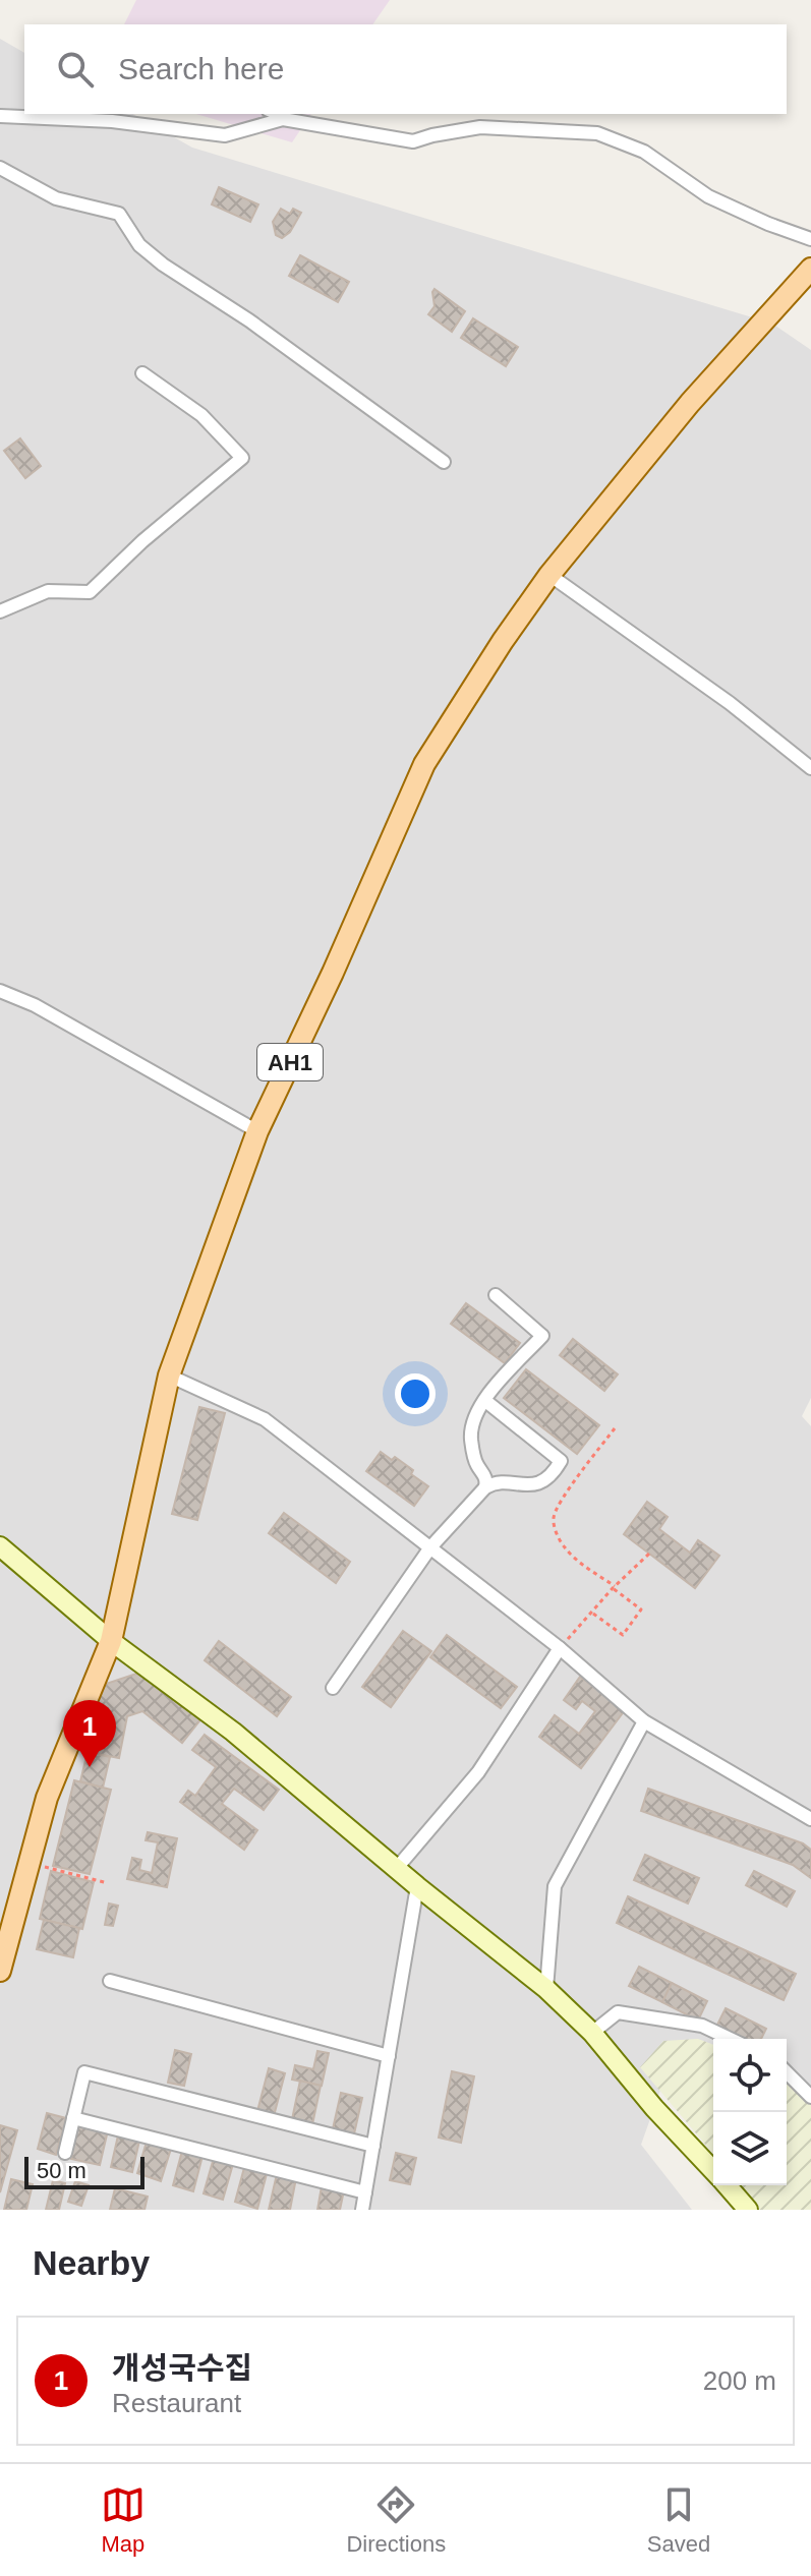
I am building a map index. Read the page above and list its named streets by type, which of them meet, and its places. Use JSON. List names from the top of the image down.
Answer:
{
  "streets": {
    "main road": ["AH1"]
  },
  "scale_bar": "50 m",
  "page": {
    "search": "Search here",
    "pins": "1",
    "scale": "50 m",
    "heading": "Nearby",
    "list": [
      {
        "mark": "1",
        "name": "개성국수집",
        "note": "Restaurant",
        "value": "200 m"
      }
    ],
    "nav": ["Map", "Directions", "Saved"]
  }
}
